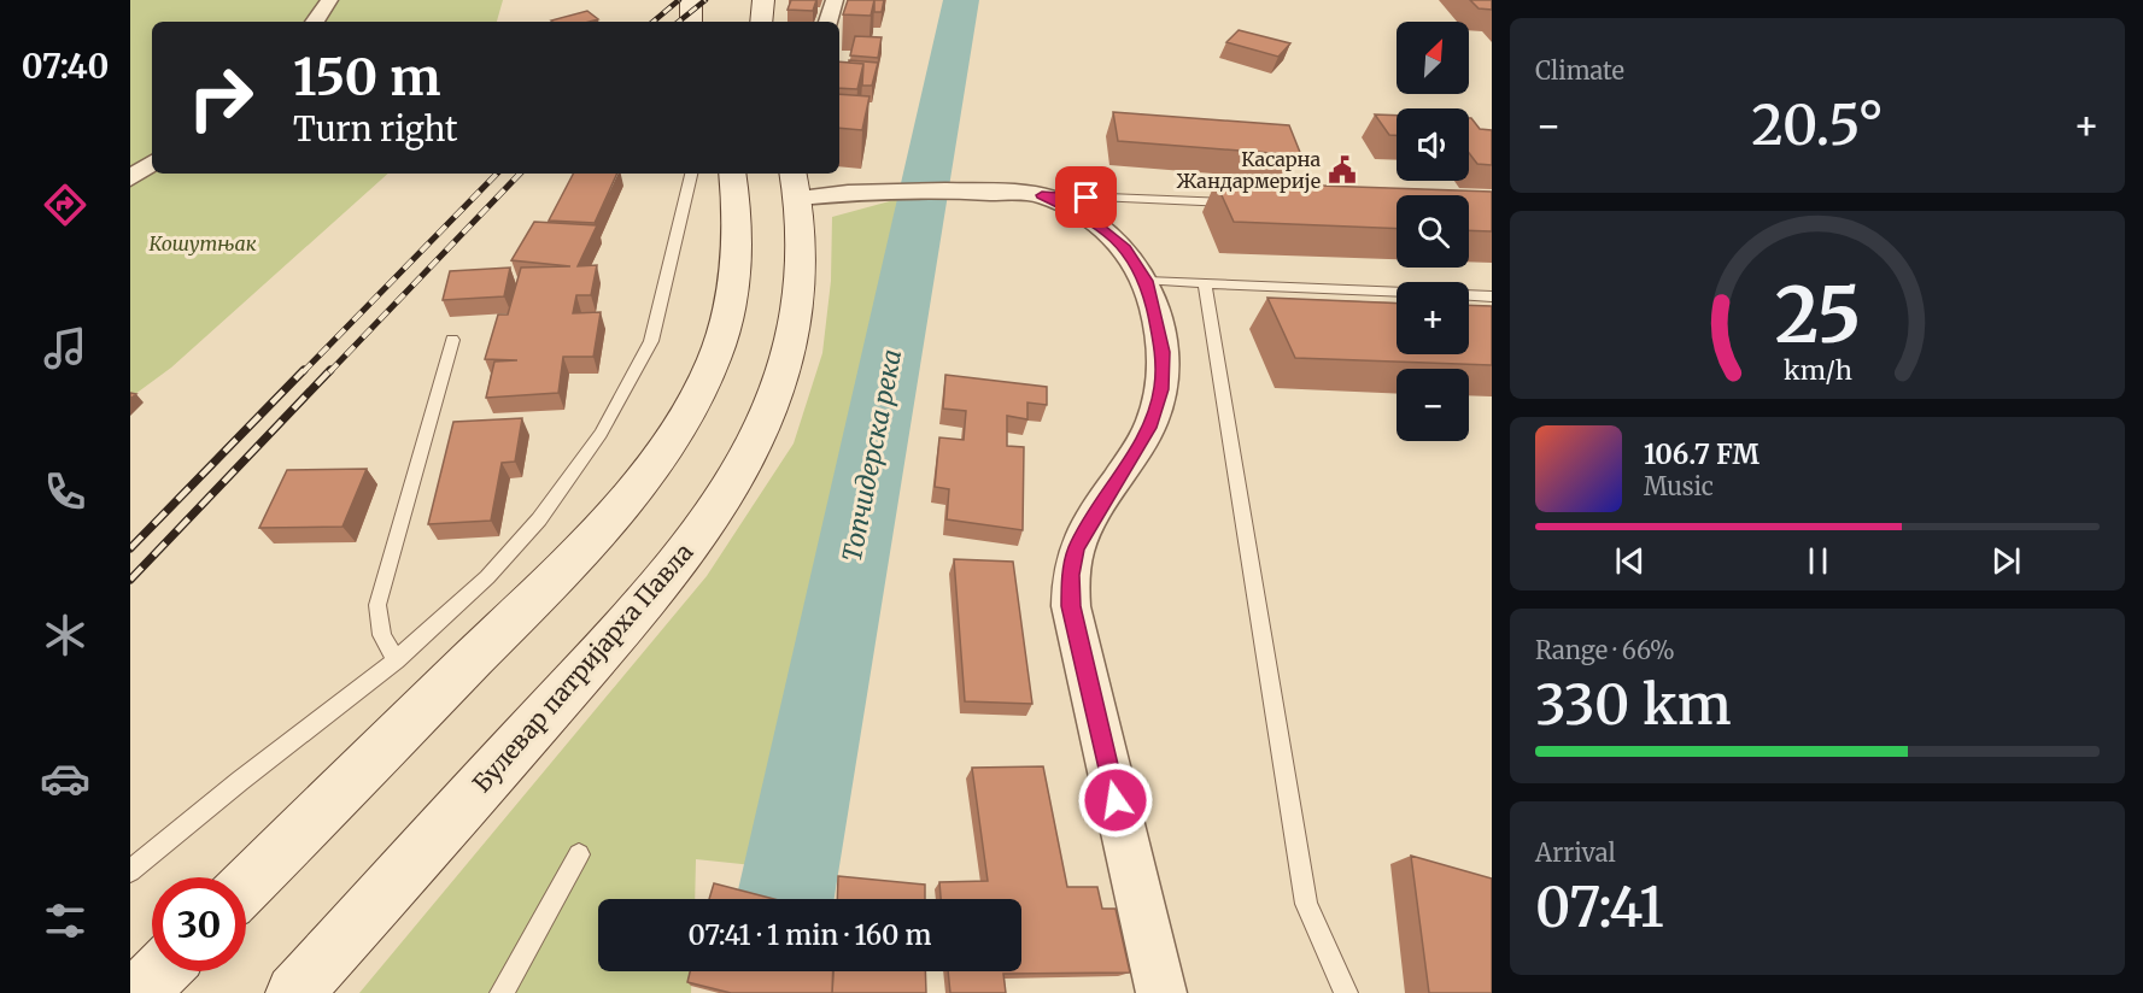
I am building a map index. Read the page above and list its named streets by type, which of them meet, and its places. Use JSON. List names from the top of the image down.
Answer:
{
  "streets": {
    "main road": ["Булевар патријарха Павла"]
  },
  "water": ["Топчидерска река"],
  "parks": ["Кошутњак"],
  "places": {
    "public building": ["Касарна Жандармерије"]
  },
  "north": "top right",
  "page": {
    "tabs": "07:40",
    "tile": [
      "Climate",
      ["Range · 66%", "330 km"],
      ["Arrival", "07:41"]
    ],
    "map_buttons": ["+", "−"],
    "turn": ["150 m", "Turn right"],
    "heat": ["−", "20.5°", "+"],
    "song": ["106.7 FM", "Music"],
    "limit": "30",
    "trip": "07:41 · 1 min · 160 m",
    "gauge": ["25", "km/h"]
  }
}
